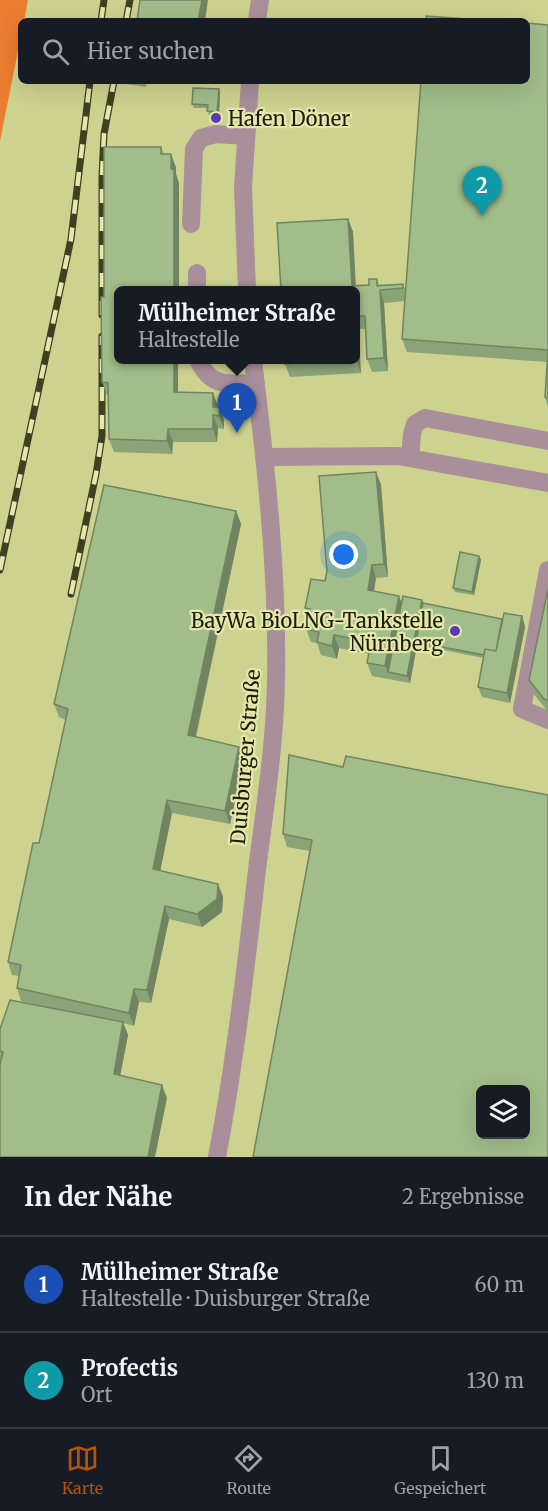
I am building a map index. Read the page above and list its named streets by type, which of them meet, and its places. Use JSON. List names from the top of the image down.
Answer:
{
  "streets": {
    "street": ["Duisburger Straße"]
  },
  "places": ["Hafen Döner", "BayWa BioLNG-Tankstelle Nürnberg"],
  "page": {
    "search": "Hier suchen",
    "pins": ["2", "1"],
    "popup": ["Mülheimer Straße", "Haltestelle"],
    "heading": ["In der Nähe", "2 Ergebnisse"],
    "list": [
      {
        "mark": "1",
        "name": "Mülheimer Straße",
        "note": "Haltestelle · Duisburger Straße",
        "value": "60 m"
      },
      {
        "mark": "2",
        "name": "Profectis",
        "note": "Ort",
        "value": "130 m"
      }
    ],
    "nav": ["Karte", "Route", "Gespeichert"]
  }
}
